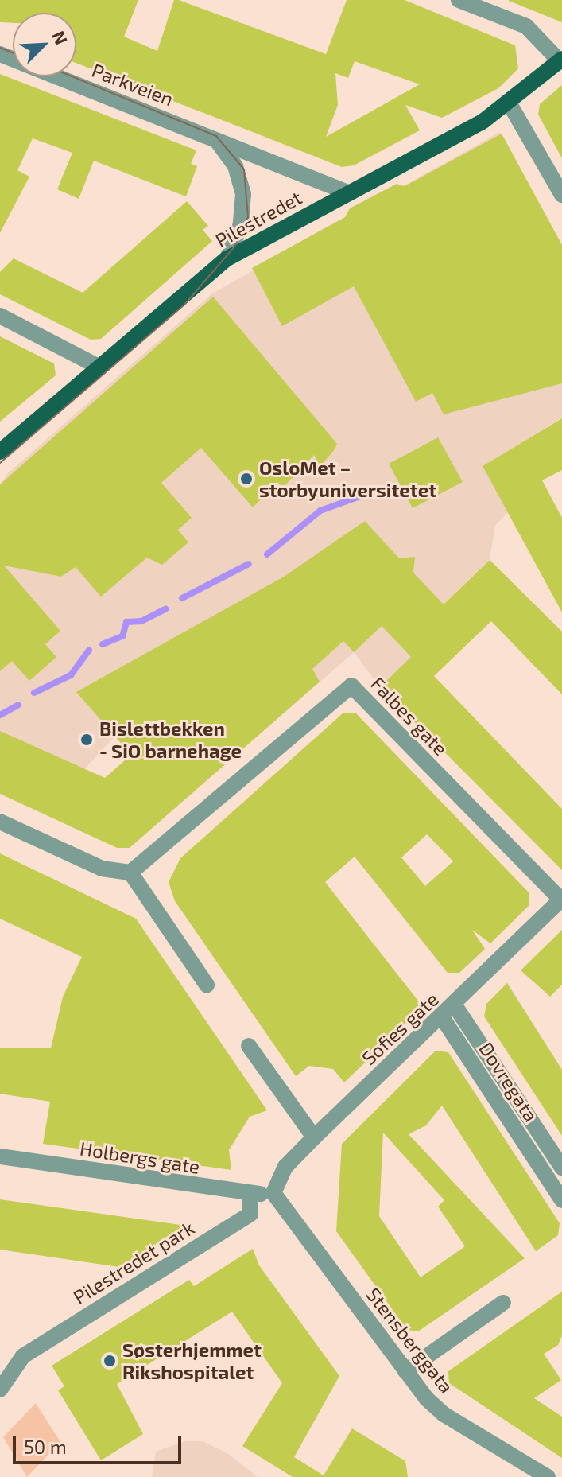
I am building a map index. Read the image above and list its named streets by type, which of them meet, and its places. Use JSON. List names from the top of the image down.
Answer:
{
  "streets": {
    "main road": ["Pilestredet"],
    "street": [
      "Parkveien",
      "Falbes gate",
      "Sofies gate",
      "Dovregata",
      "Holbergs gate",
      "Pilestredet park",
      "Stensberggata"
    ]
  },
  "crossings": [
    ["Parkveien", "Pilestredet"],
    ["Falbes gate", "Sofies gate"],
    ["Sofies gate", "Dovregata"],
    ["Sofies gate", "Holbergs gate"],
    ["Sofies gate", "Stensberggata"],
    ["Holbergs gate", "Pilestredet park"],
    ["Holbergs gate", "Stensberggata"]
  ],
  "places": ["OsloMet – storbyuniversitetet", "Bislettbekken - SiO barnehage", "Søsterhjemmet Rikshospitalet"],
  "scale_bar": "50 m",
  "north": "top right"
}
